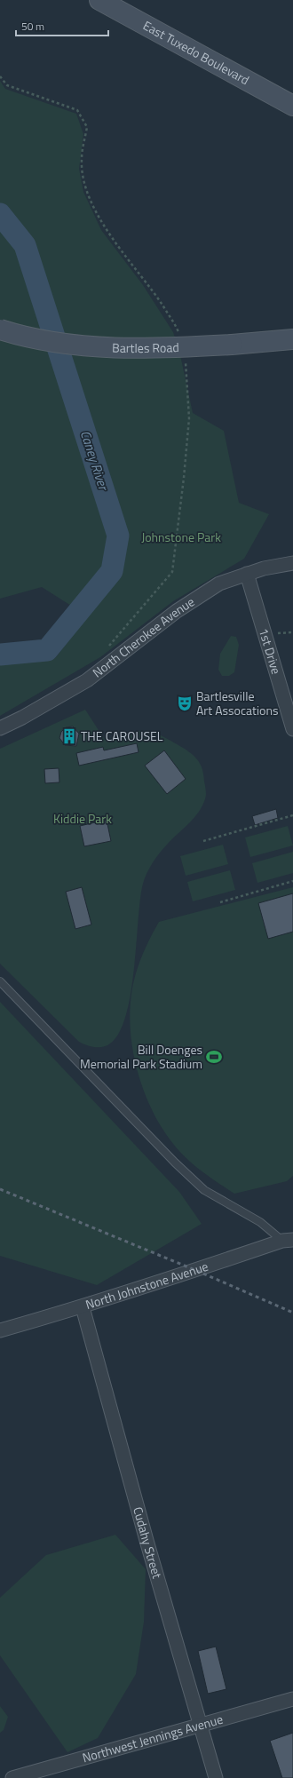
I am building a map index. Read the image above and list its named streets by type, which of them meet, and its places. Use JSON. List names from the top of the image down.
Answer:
{
  "streets": {
    "main road": ["East Tuxedo Boulevard", "Bartles Road"],
    "street": [
      "North Cherokee Avenue",
      "1st Drive",
      "North Johnstone Avenue",
      "Cudahy Street",
      "Northwest Jennings Avenue"
    ]
  },
  "crossings": [
    ["North Cherokee Avenue", "1st Drive"],
    ["North Johnstone Avenue", "Cudahy Street"],
    ["Cudahy Street", "Northwest Jennings Avenue"]
  ],
  "water": ["Caney River"],
  "parks": ["Johnstone Park", "Kiddie Park"],
  "places": {
    "theatre": ["Bartlesville Art Assocations"],
    "building": ["THE CAROUSEL"],
    "sports": ["Bill Doenges Memorial Park Stadium"]
  },
  "scale_bar": "50 m"
}
